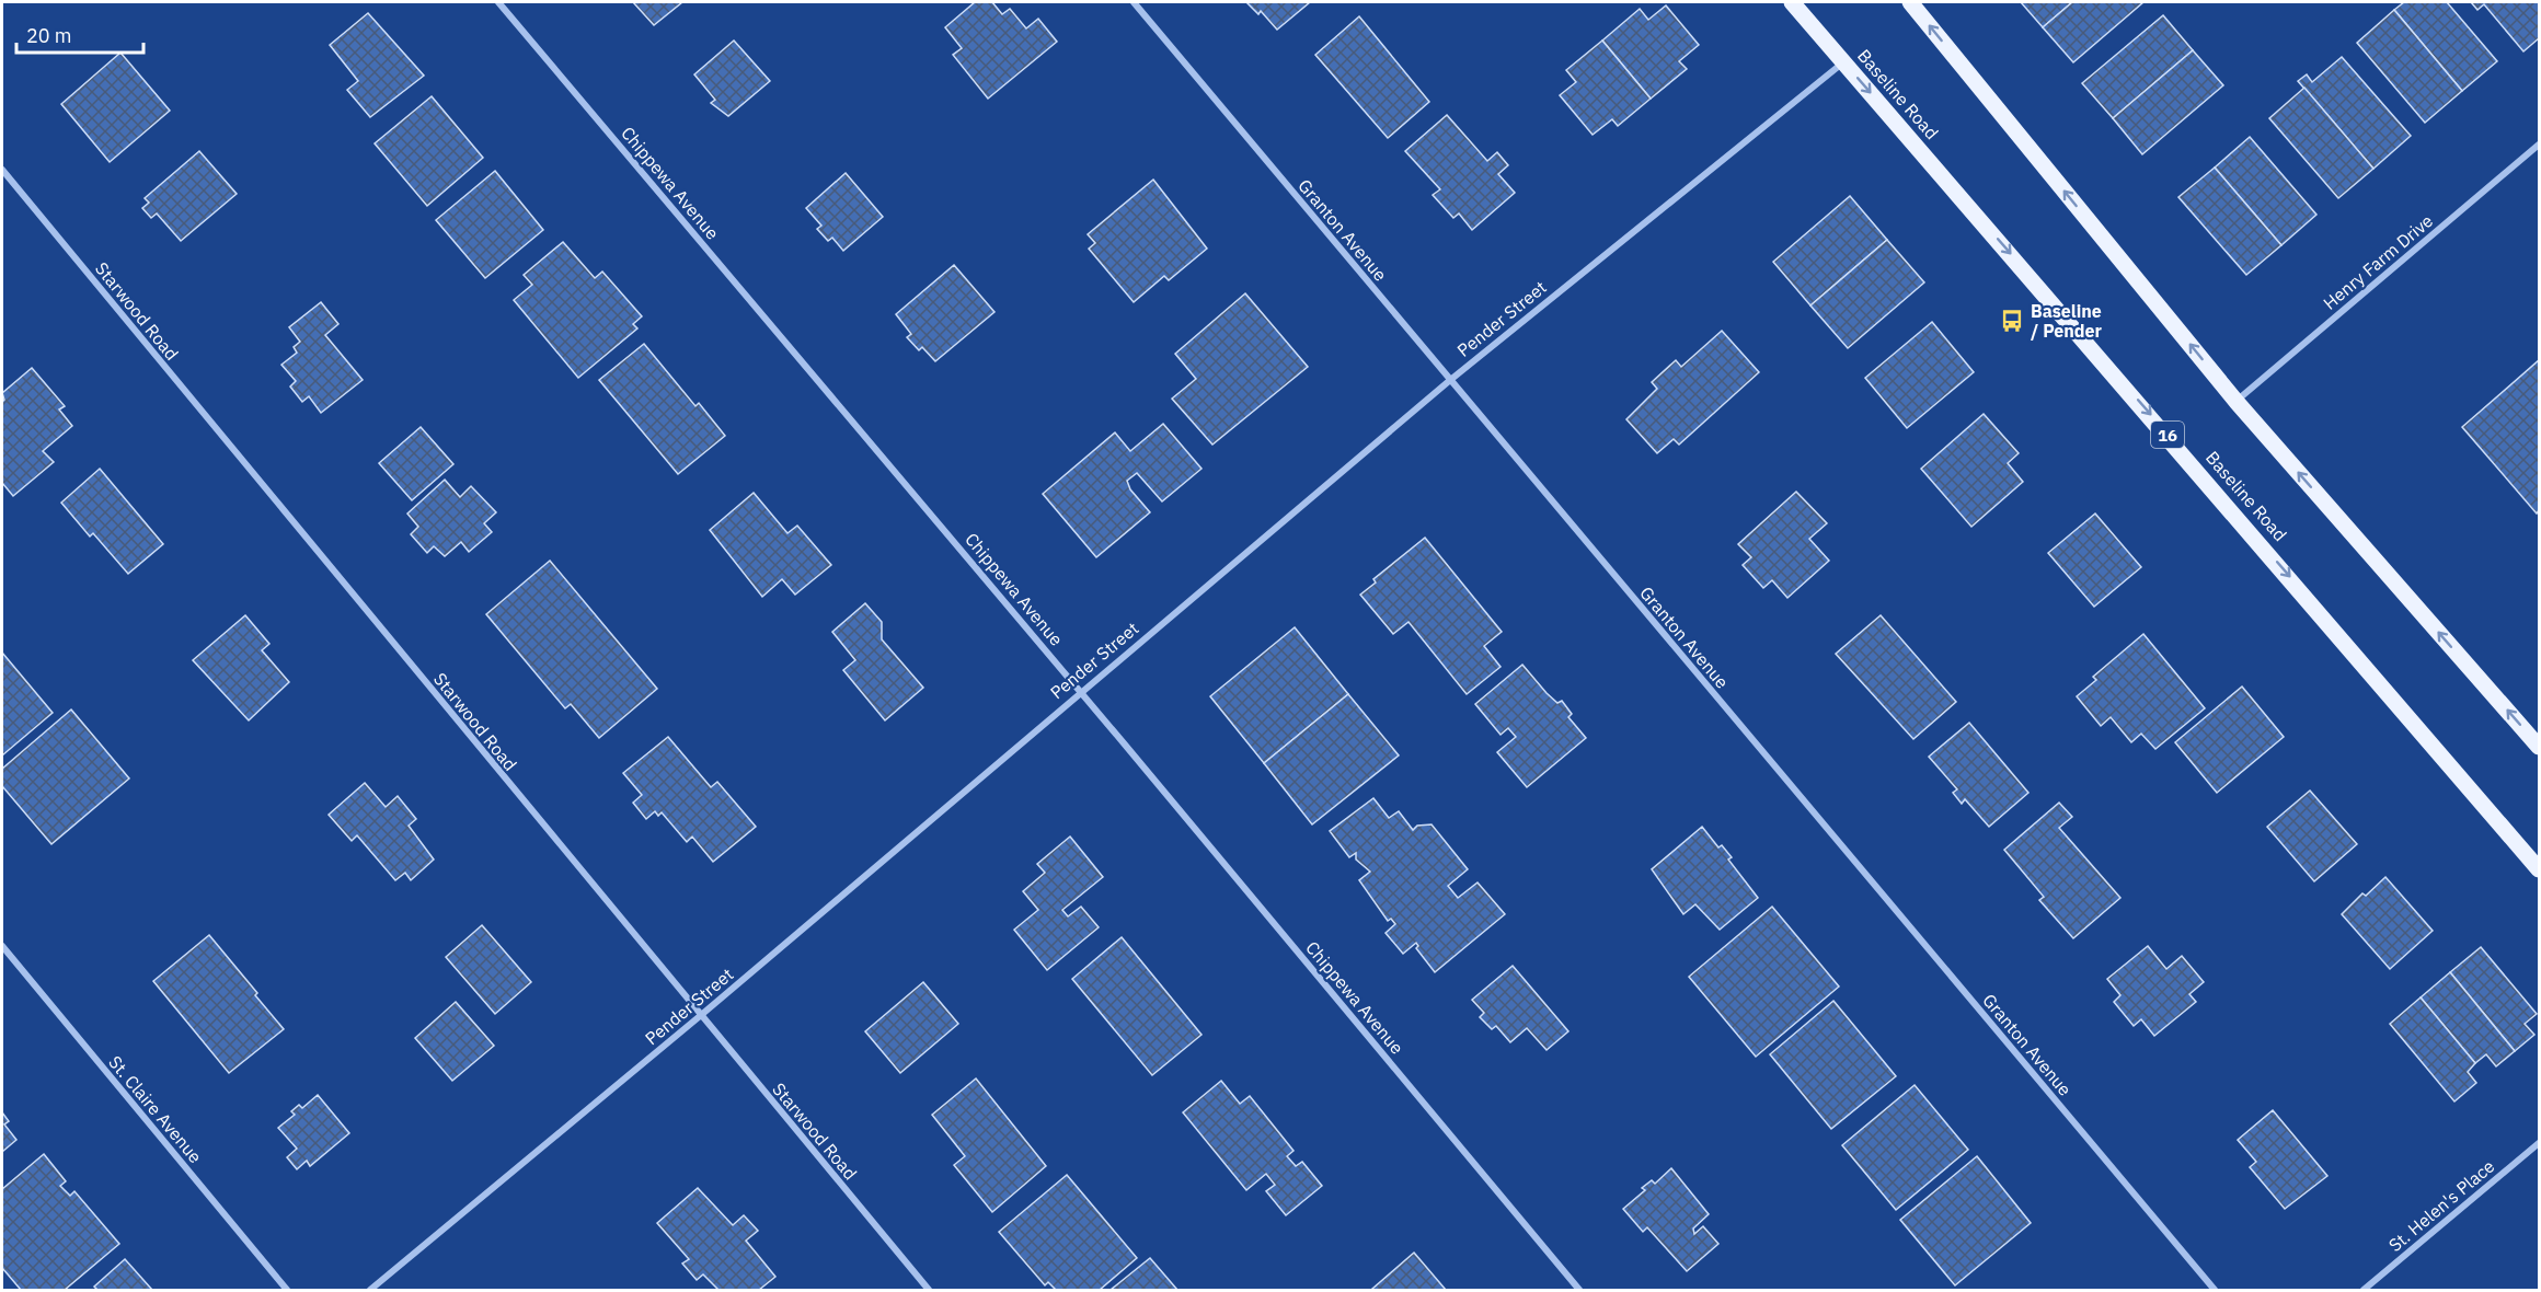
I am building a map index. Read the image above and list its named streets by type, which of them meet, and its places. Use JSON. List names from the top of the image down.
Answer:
{
  "streets": {
    "main road": ["Baseline Road", "16"],
    "street": [
      "Chippewa Avenue",
      "Granton Avenue",
      "Henry Farm Drive",
      "Starwood Road",
      "Pender Street",
      "St. Claire Avenue",
      "St. Helen's Place"
    ]
  },
  "crossings": [
    ["Baseline Road", "Pender Street"],
    ["Chippewa Avenue", "Pender Street"],
    ["Granton Avenue", "Pender Street"],
    ["Starwood Road", "Pender Street"]
  ],
  "places": {
    "bus stop": ["Baseline / Pender"]
  },
  "scale_bar": "20 m"
}
